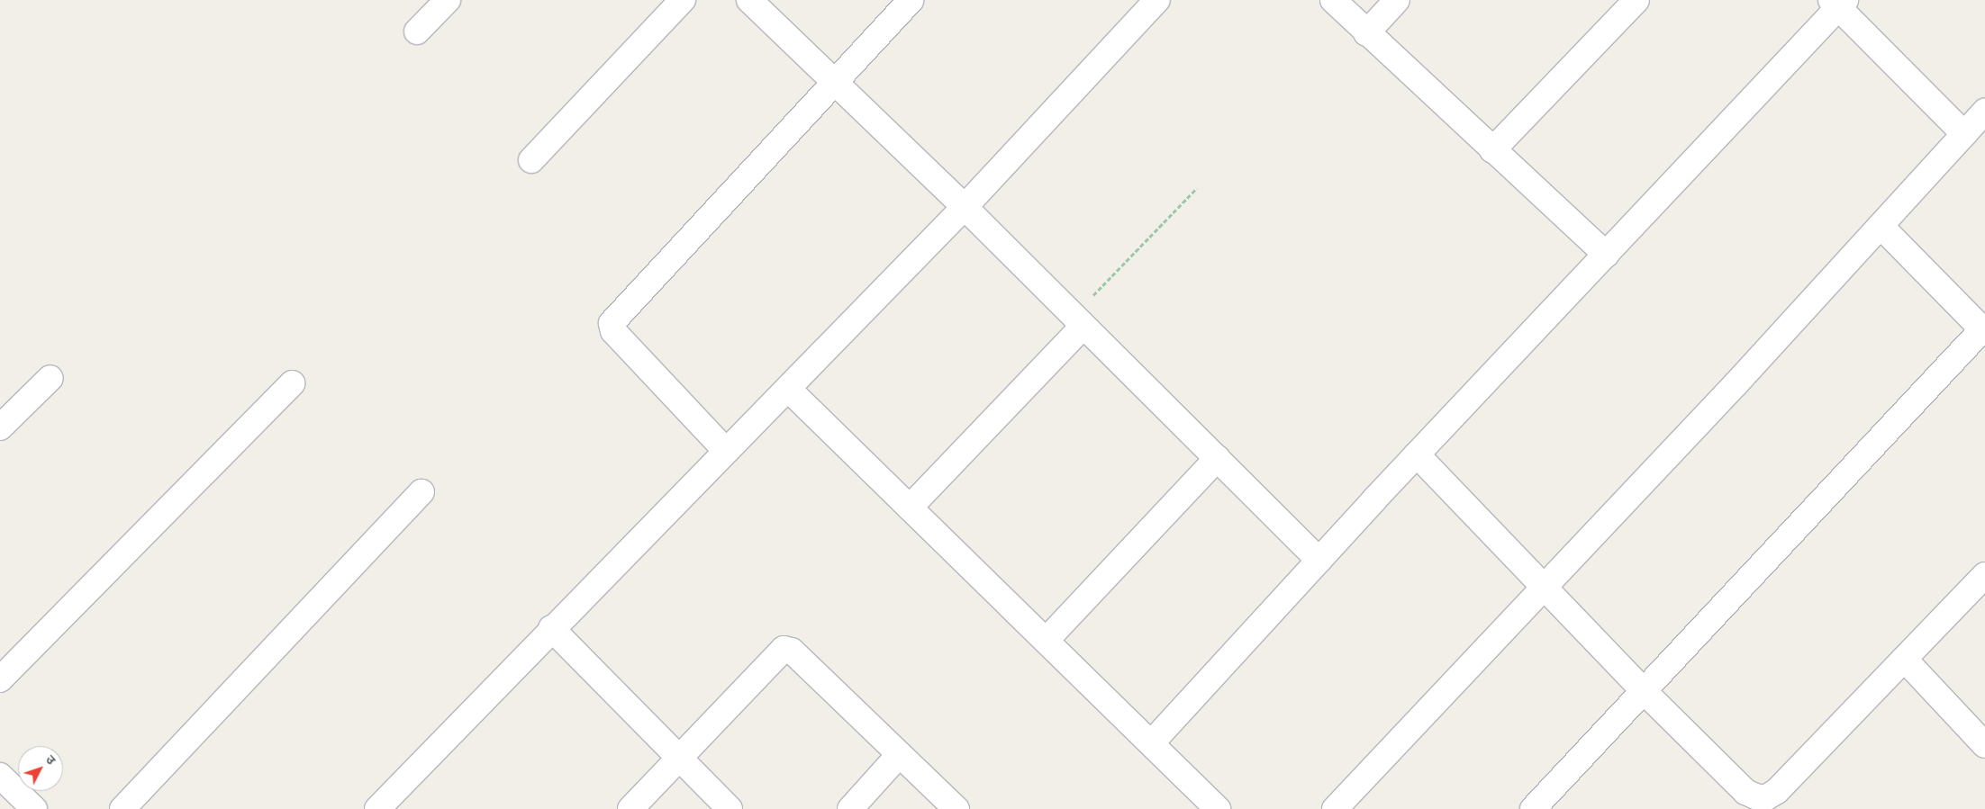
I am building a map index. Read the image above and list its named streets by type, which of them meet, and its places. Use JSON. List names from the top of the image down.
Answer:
{
  "north": "top right"
}
